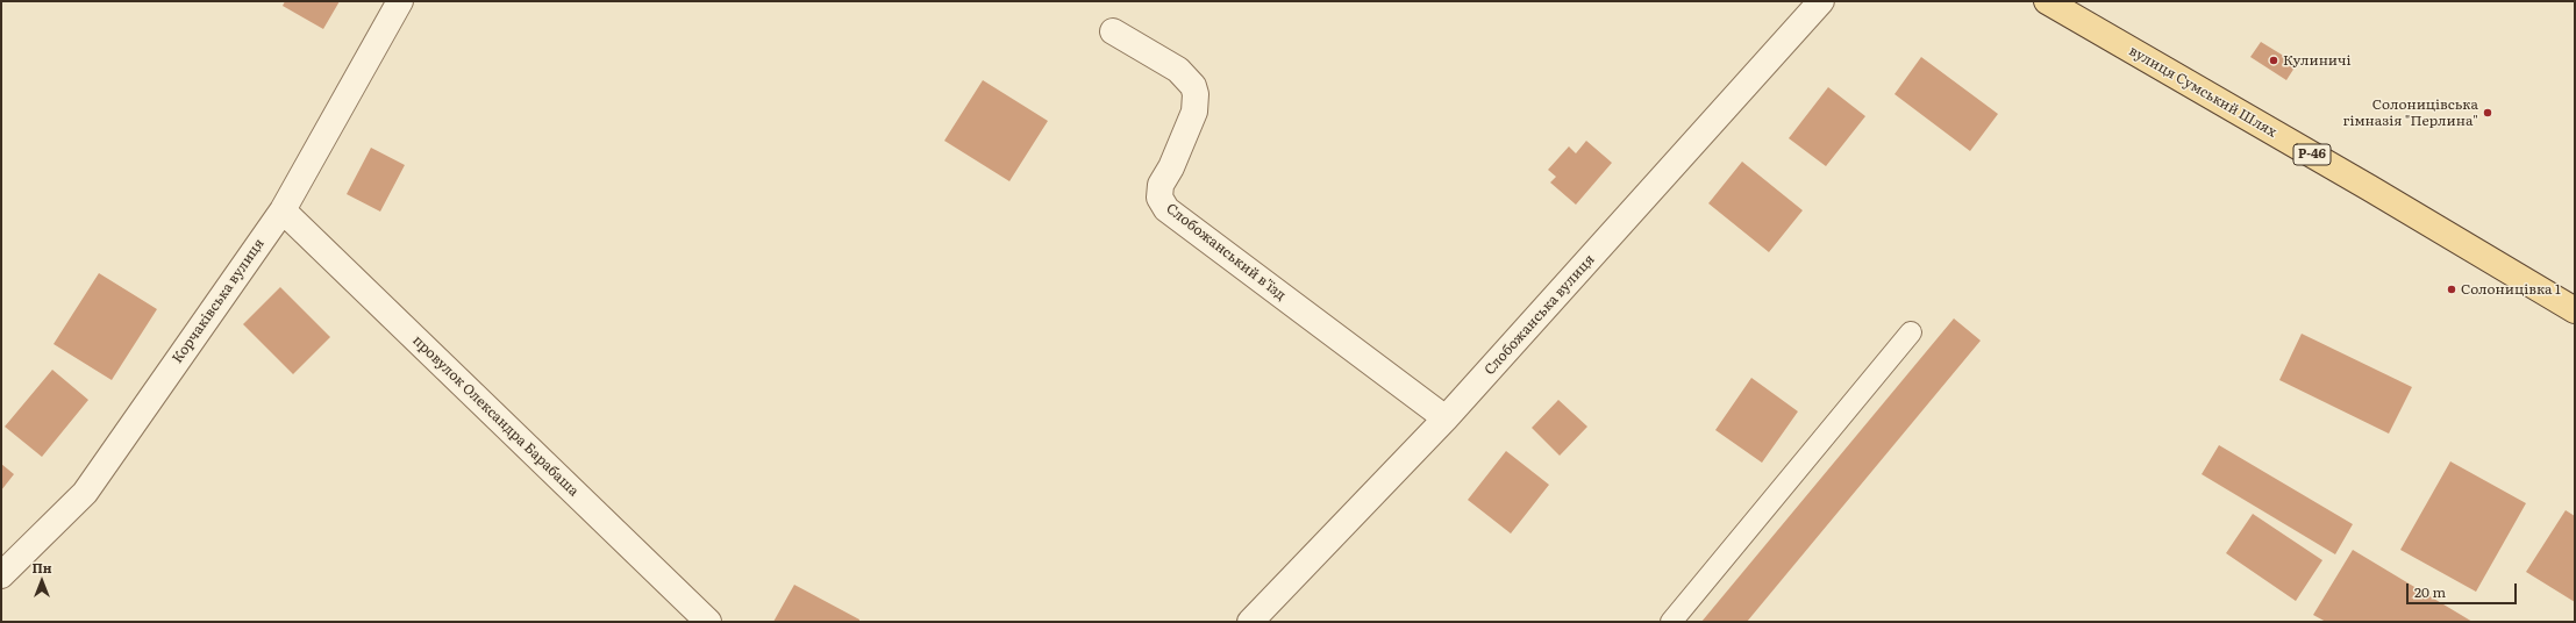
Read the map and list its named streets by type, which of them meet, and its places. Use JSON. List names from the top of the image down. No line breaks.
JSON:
{"streets":{"main road":["вулиця Сумський Шлях","Р-46"],"street":["Слобожанський в'їзд","Корчаківська вулиця","Слобожанська вулиця","провулок Олександра Барабаша"]},"crossings":[["Слобожанський в'їзд","Слобожанська вулиця"],["Корчаківська вулиця","провулок Олександра Барабаша"]],"places":["Кулиничі","Солоницівська гімназія \"Перлина\"","Солоницівка 1"],"scale_bar":"20 m","north":"top"}
